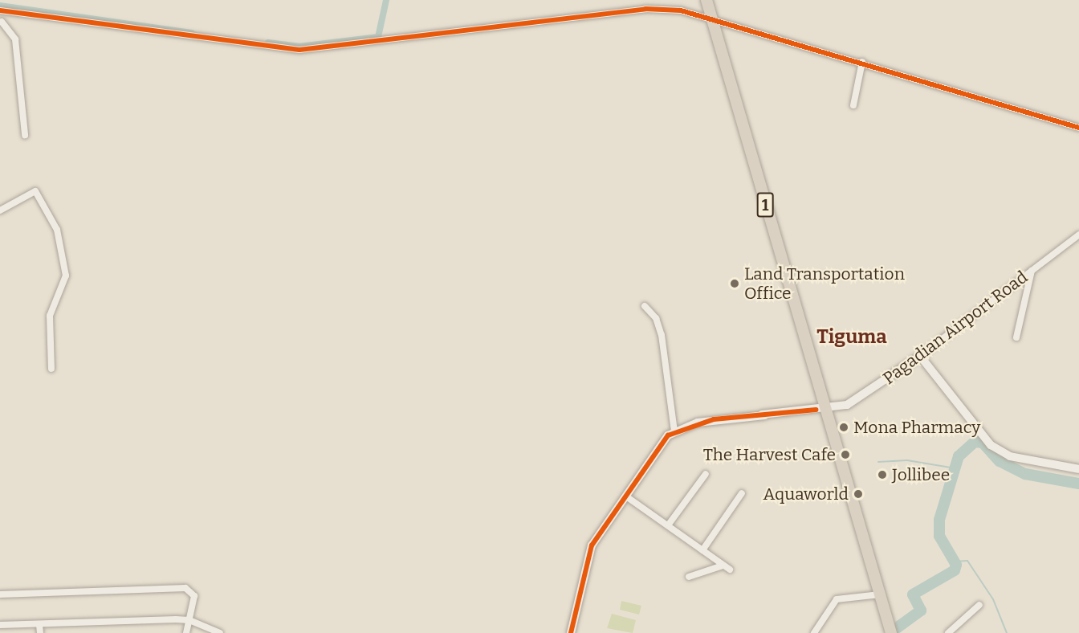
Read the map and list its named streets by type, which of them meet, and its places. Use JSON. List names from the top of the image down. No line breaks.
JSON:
{"streets":{"highway":["1"],"street":["Pagadian Airport Road"]},"crossings":[["1","Pagadian Airport Road"]],"districts":["Tiguma"],"places":["Land Transportation Office","Mona Pharmacy","The Harvest Cafe","Jollibee","Aquaworld"]}
